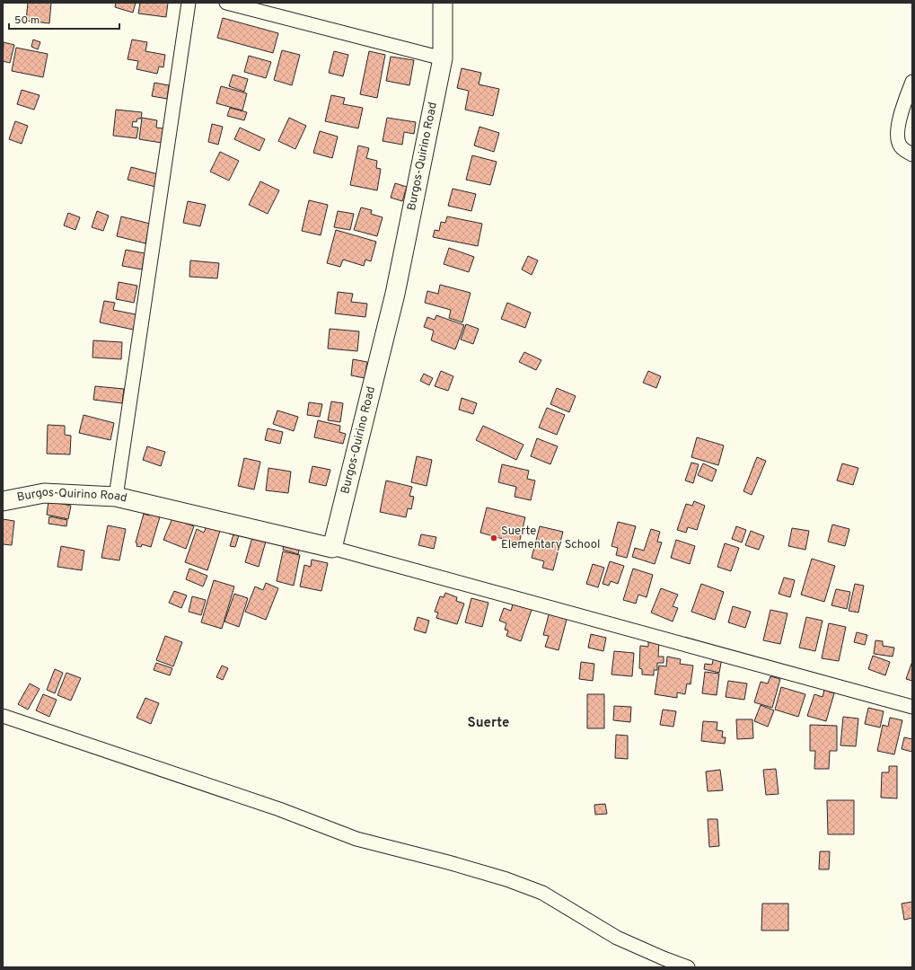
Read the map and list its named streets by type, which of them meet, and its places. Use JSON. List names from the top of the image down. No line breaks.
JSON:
{"streets":{"street":["Burgos-Quirino Road"]},"districts":["Suerte"],"places":["Suerte Elementary School"],"scale_bar":"50 m"}
